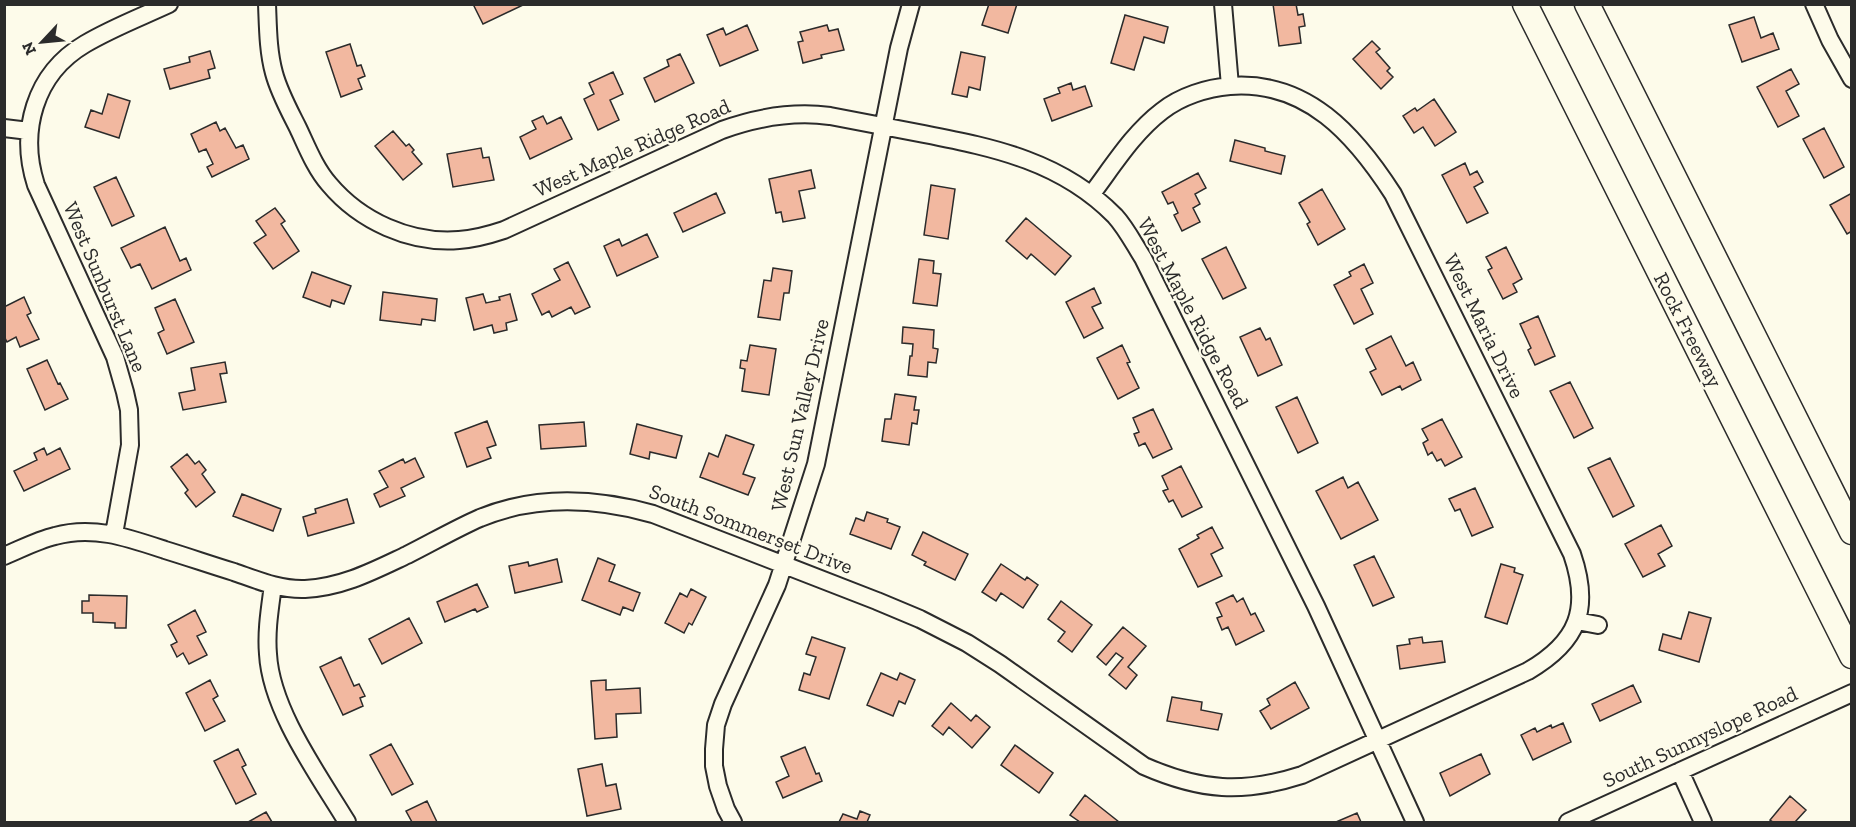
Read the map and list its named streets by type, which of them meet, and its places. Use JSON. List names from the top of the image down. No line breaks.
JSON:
{"streets":{"highway":["Rock Freeway"],"street":["West Maple Ridge Road","West Sunburst Lane","West Maria Drive","West Sun Valley Drive","South Sommerset Drive","South Sunnyslope Road"]},"crossings":[["West Maple Ridge Road","West Maria Drive"],["West Maple Ridge Road","West Sun Valley Drive"],["West Maple Ridge Road","South Sommerset Drive"],["West Sunburst Lane","South Sommerset Drive"],["West Maria Drive","South Sommerset Drive"],["West Sun Valley Drive","South Sommerset Drive"]],"north":"bottom left"}
